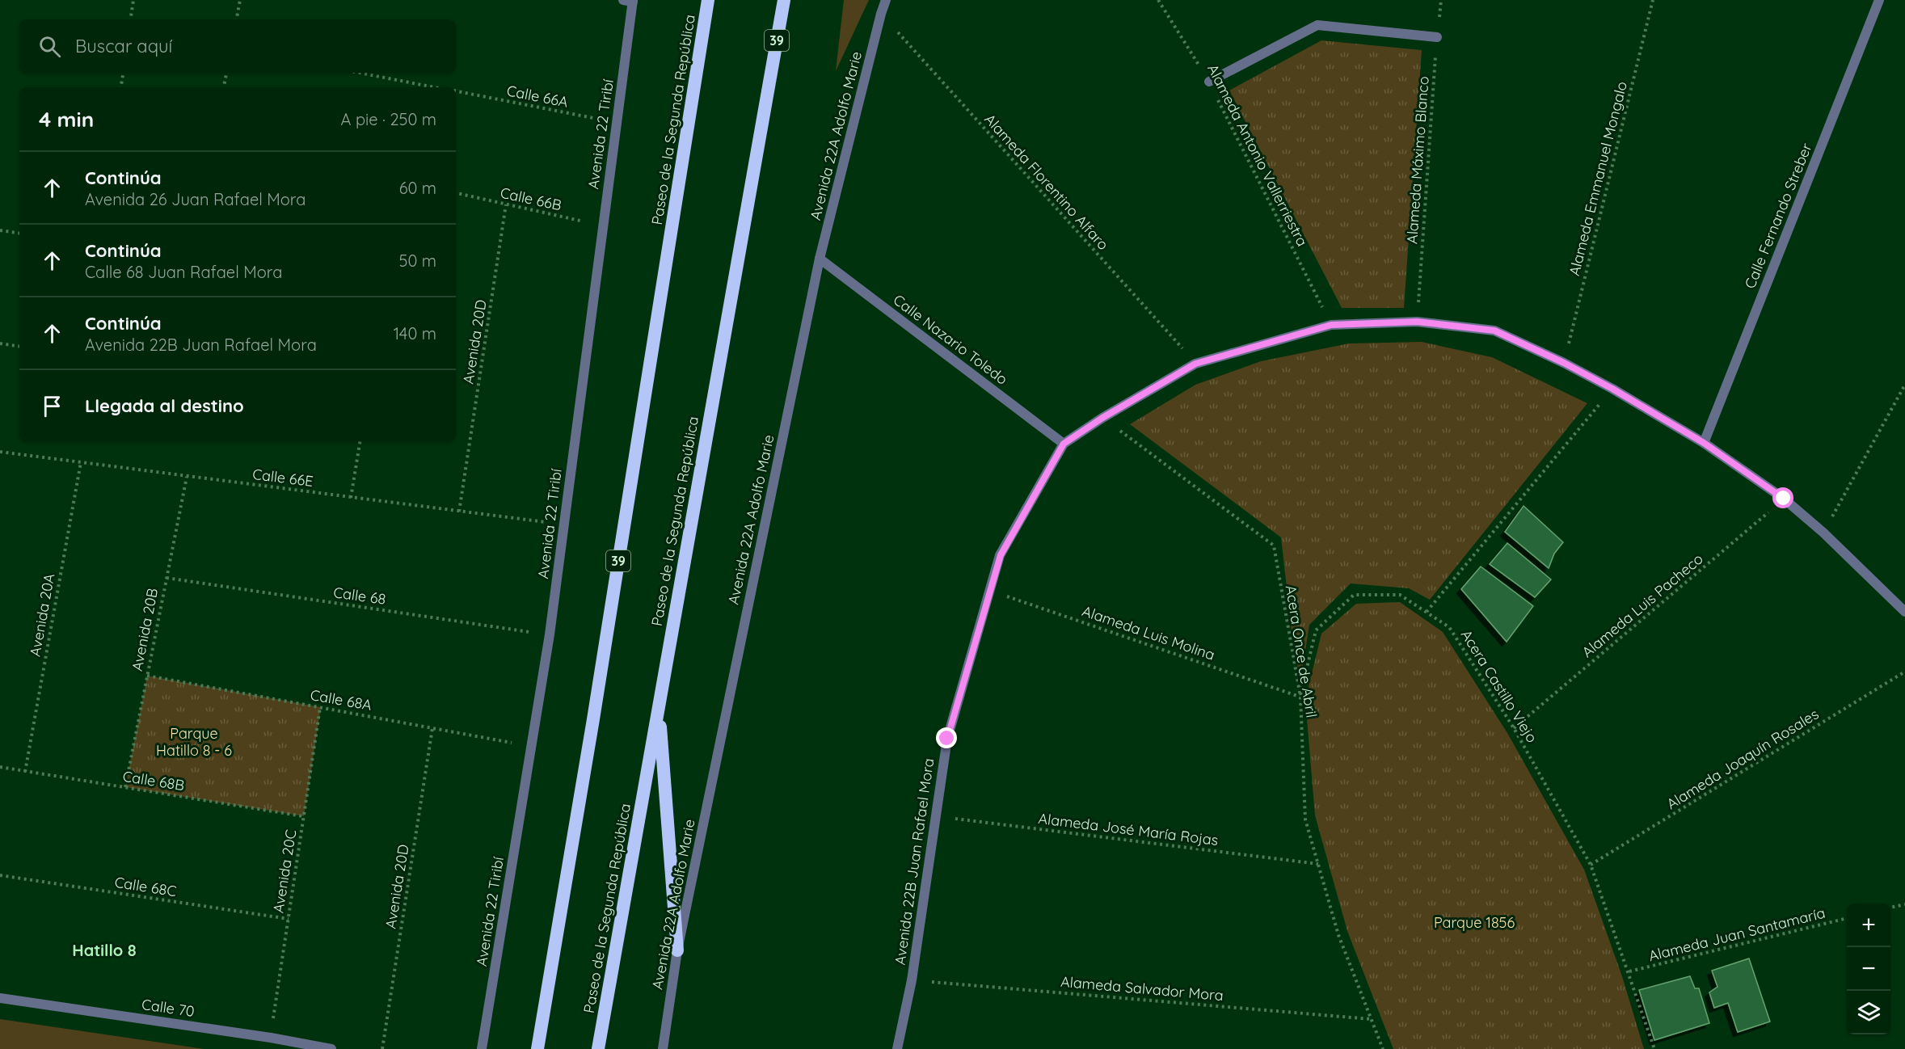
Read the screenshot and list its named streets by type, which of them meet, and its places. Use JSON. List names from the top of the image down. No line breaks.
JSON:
{"streets":{"highway":["39","Paseo de la Segunda República"],"street":["Avenida 22 Tiribí","Avenida 22A Adolfo Marie","Calle Fernando Streber","Calle Nazario Toledo","Avenida 22B Juan Rafael Mora","Calle 70"],"path":["Calle 66A","Alameda Antonio Vallerriestra","Alameda Máximo Blanco","Alameda Emmanuel Mongalo","Alameda Florentino Alfaro","Calle 66B","Avenida 20D","Calle 66E","Calle 68","Alameda Luis Pacheco","Avenida 20A","Avenida 20B","Alameda Luis Molina","Acera Once de Abril","Acera Castillo Viejo","Calle 68A","Alameda Joaquín Rosales","Calle 68B","Alameda José María Rojas","Avenida 20C","Calle 68C","Alameda Juan Santamaría","Alameda Salvador Mora"]},"crossings":[["Calle 66A","Avenida 22 Tiribí"],["Avenida 22 Tiribí","Calle 66B"],["Avenida 22 Tiribí","Calle 66E"],["Avenida 22 Tiribí","Calle 68"],["Avenida 22 Tiribí","Calle 68A"],["Avenida 22A Adolfo Marie","Alameda Florentino Alfaro"],["Avenida 22A Adolfo Marie","Calle Nazario Toledo"],["Alameda Antonio Vallerriestra","Avenida 22B Juan Rafael Mora"],["Alameda Máximo Blanco","Avenida 22B Juan Rafael Mora"],["Alameda Emmanuel Mongalo","Avenida 22B Juan Rafael Mora"],["Alameda Florentino Alfaro","Avenida 22B Juan Rafael Mora"],["Calle 66B","Avenida 20D"],["Calle Fernando Streber","Avenida 22B Juan Rafael Mora"],["Calle Nazario Toledo","Avenida 22B Juan Rafael Mora"],["Avenida 20D","Calle 66E"],["Avenida 20D","Calle 68A"],["Calle 66E","Avenida 20A"],["Calle 66E","Avenida 20B"],["Calle 68","Avenida 20B"],["Alameda Luis Pacheco","Acera Castillo Viejo"],["Alameda Luis Pacheco","Avenida 22B Juan Rafael Mora"],["Avenida 20A","Calle 68B"],["Avenida 20B","Calle 68A"],["Avenida 20B","Calle 68B"],["Alameda Luis Molina","Acera Once de Abril"],["Alameda Luis Molina","Acera Castillo Viejo"],["Alameda Luis Molina","Avenida 22B Juan Rafael Mora"],["Acera Once de Abril","Acera Castillo Viejo"],["Acera Once de Abril","Alameda José María Rojas"],["Acera Once de Abril","Avenida 22B Juan Rafael Mora"],["Acera Once de Abril","Alameda Salvador Mora"],["Acera Castillo Viejo","Alameda Joaquín Rosales"],["Acera Castillo Viejo","Alameda Juan Santamaría"],["Calle 68A","Avenida 20C"],["Calle 68B","Avenida 20C"],["Alameda José María Rojas","Avenida 22B Juan Rafael Mora"],["Avenida 22B Juan Rafael Mora","Alameda Salvador Mora"],["Avenida 20C","Calle 68C"],["Avenida 20C","Calle 70"]],"districts":["Hatillo 8"],"parks":["Parque Hatillo 8 - 6","Parque 1856"],"page":{"search":"Buscar aquí","heading":["4 min","A pie · 250 m"],"list":[["Continúa","Avenida 26 Juan Rafael Mora","60 m"],["Continúa","Calle 68 Juan Rafael Mora","50 m"],["Continúa","Avenida 22B Juan Rafael Mora","140 m"],"Llegada al destino"],"map_buttons":["+","−"]}}
